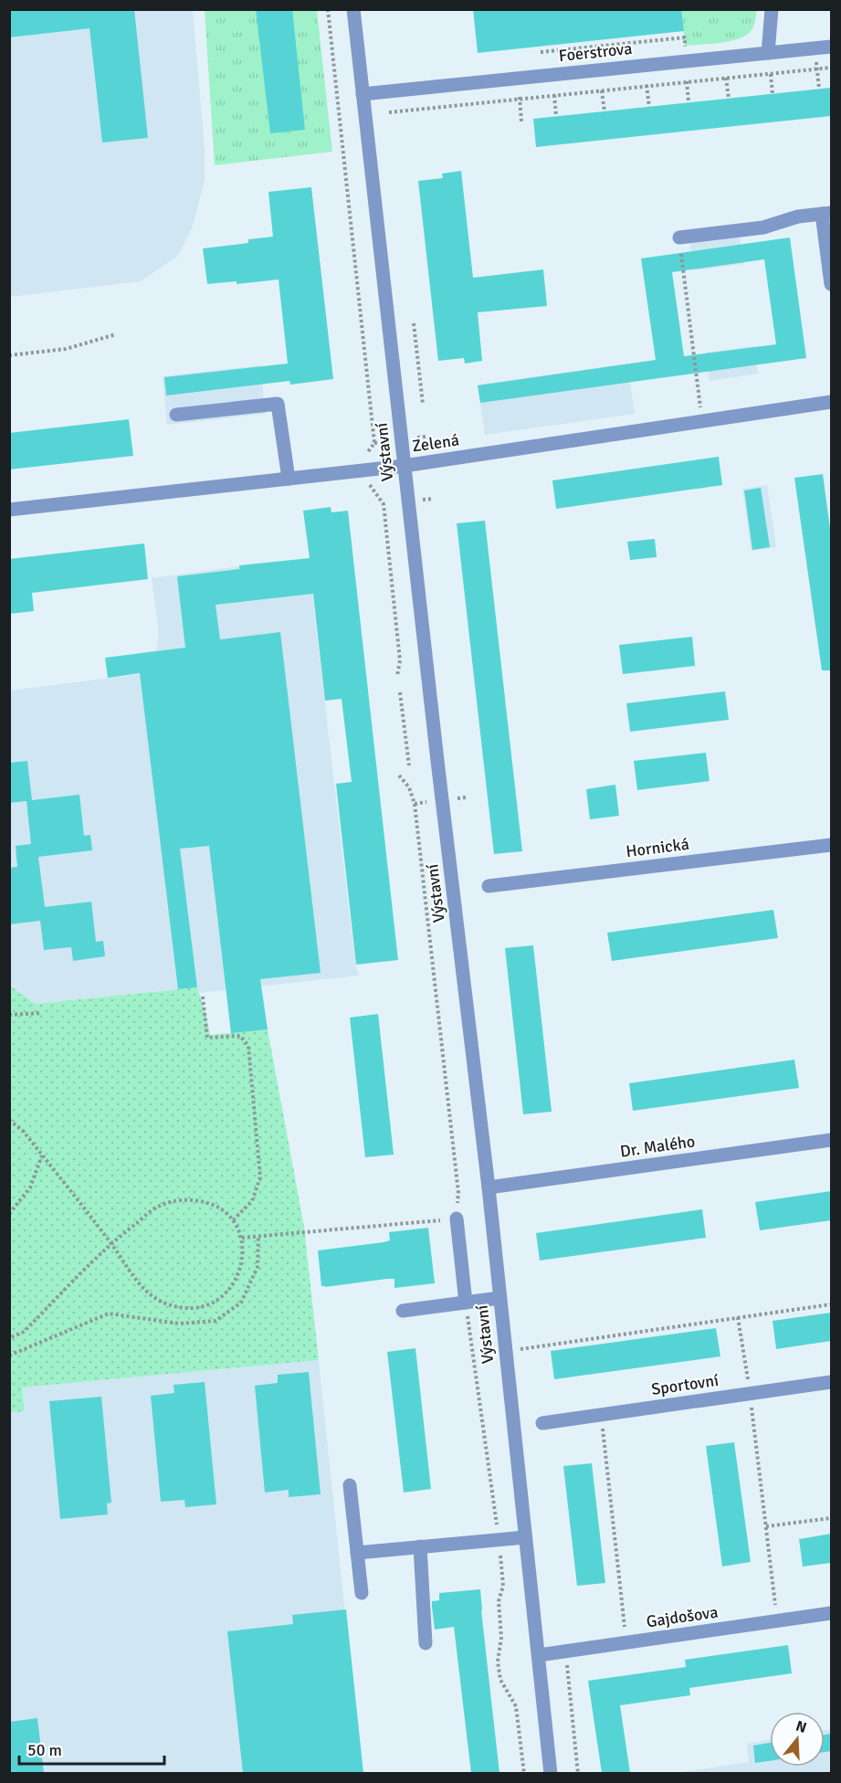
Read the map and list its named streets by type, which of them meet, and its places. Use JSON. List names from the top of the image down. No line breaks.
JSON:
{"streets":{"street":["Foerstrova","Zelená","Výstavní","Hornická","Dr. Malého","Sportovní","Gajdošova"]},"crossings":[["Foerstrova","Výstavní"],["Zelená","Výstavní"],["Výstavní","Dr. Malého"],["Výstavní","Gajdošova"]],"scale_bar":"50 m","north":"top"}
